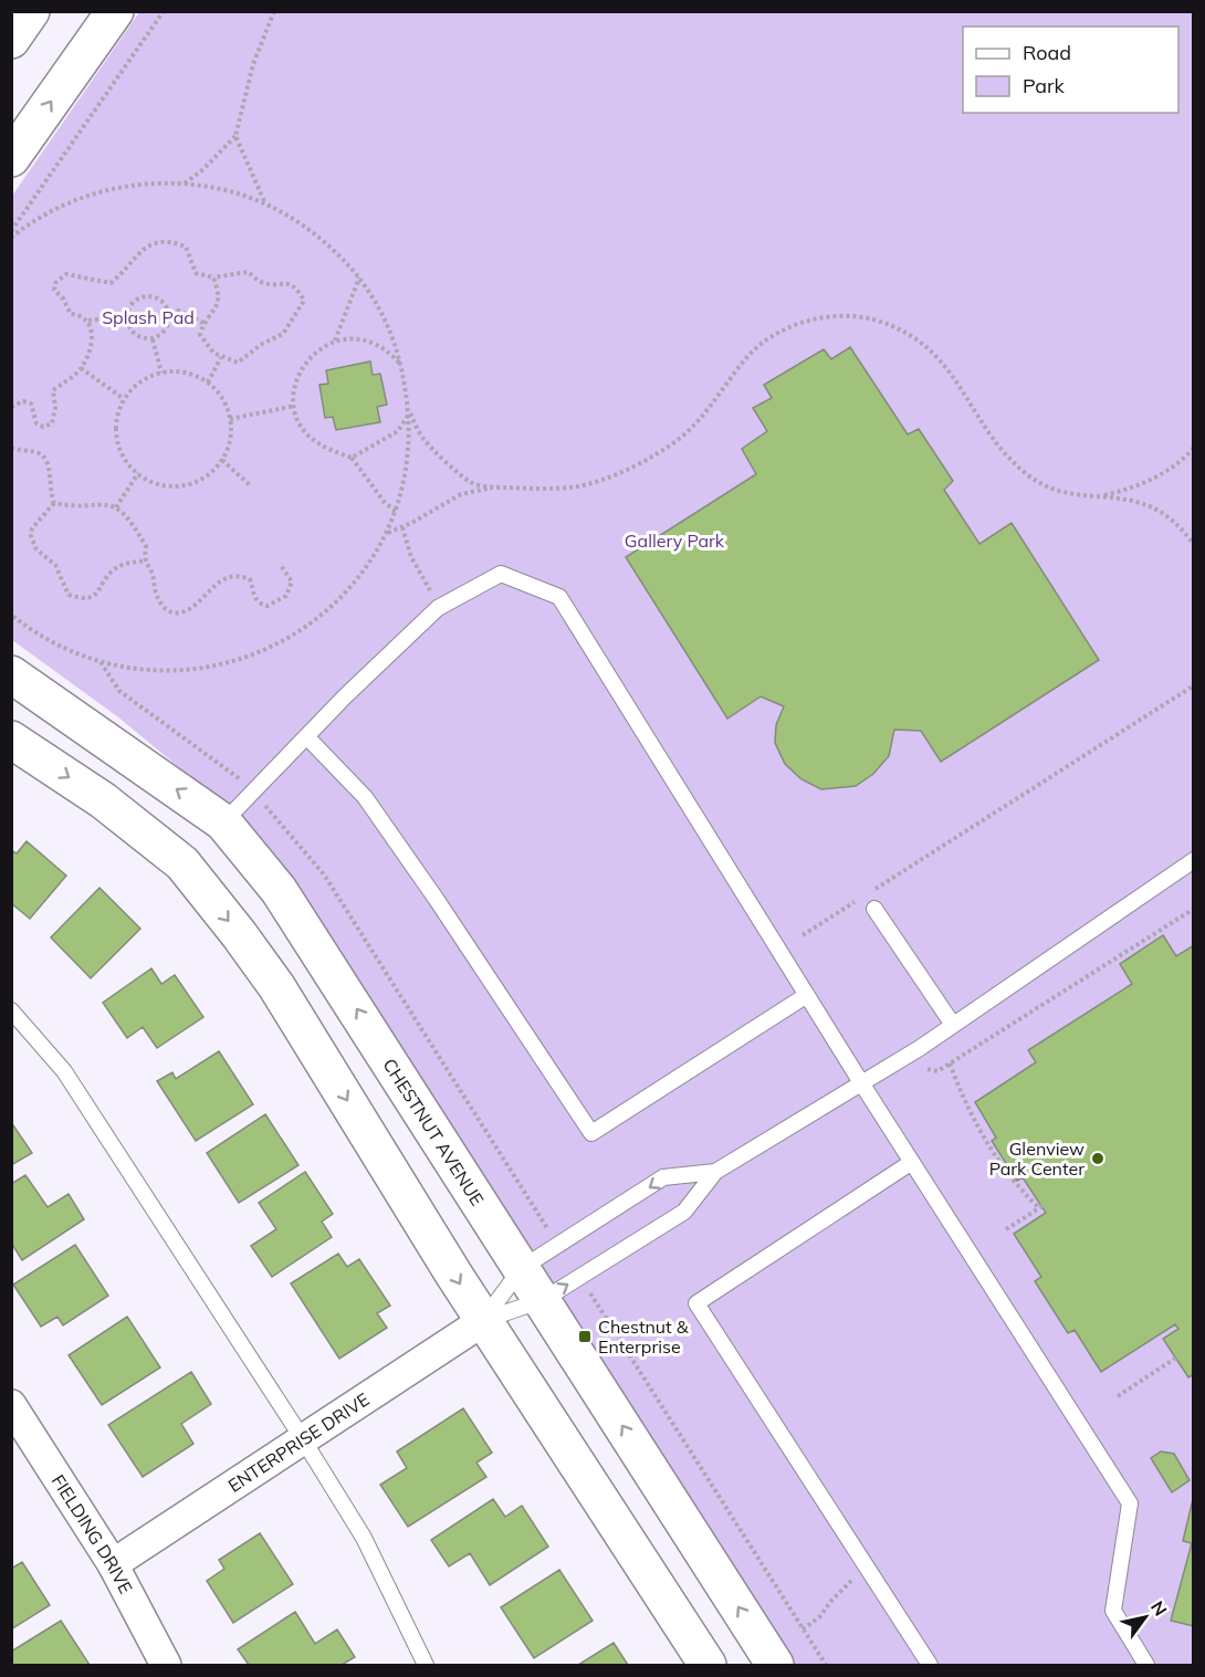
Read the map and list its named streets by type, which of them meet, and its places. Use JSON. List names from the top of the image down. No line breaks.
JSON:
{"streets":{"street":["CHESTNUT AVENUE","ENTERPRISE DRIVE","FIELDING DRIVE"]},"crossings":[["ENTERPRISE DRIVE","FIELDING DRIVE"]],"parks":["Splash Pad","Gallery Park"],"places":{"other":["Glenview Park Center"],"transit":["Chestnut & Enterprise"]},"legend":["Road","Park"],"north":"top right"}
